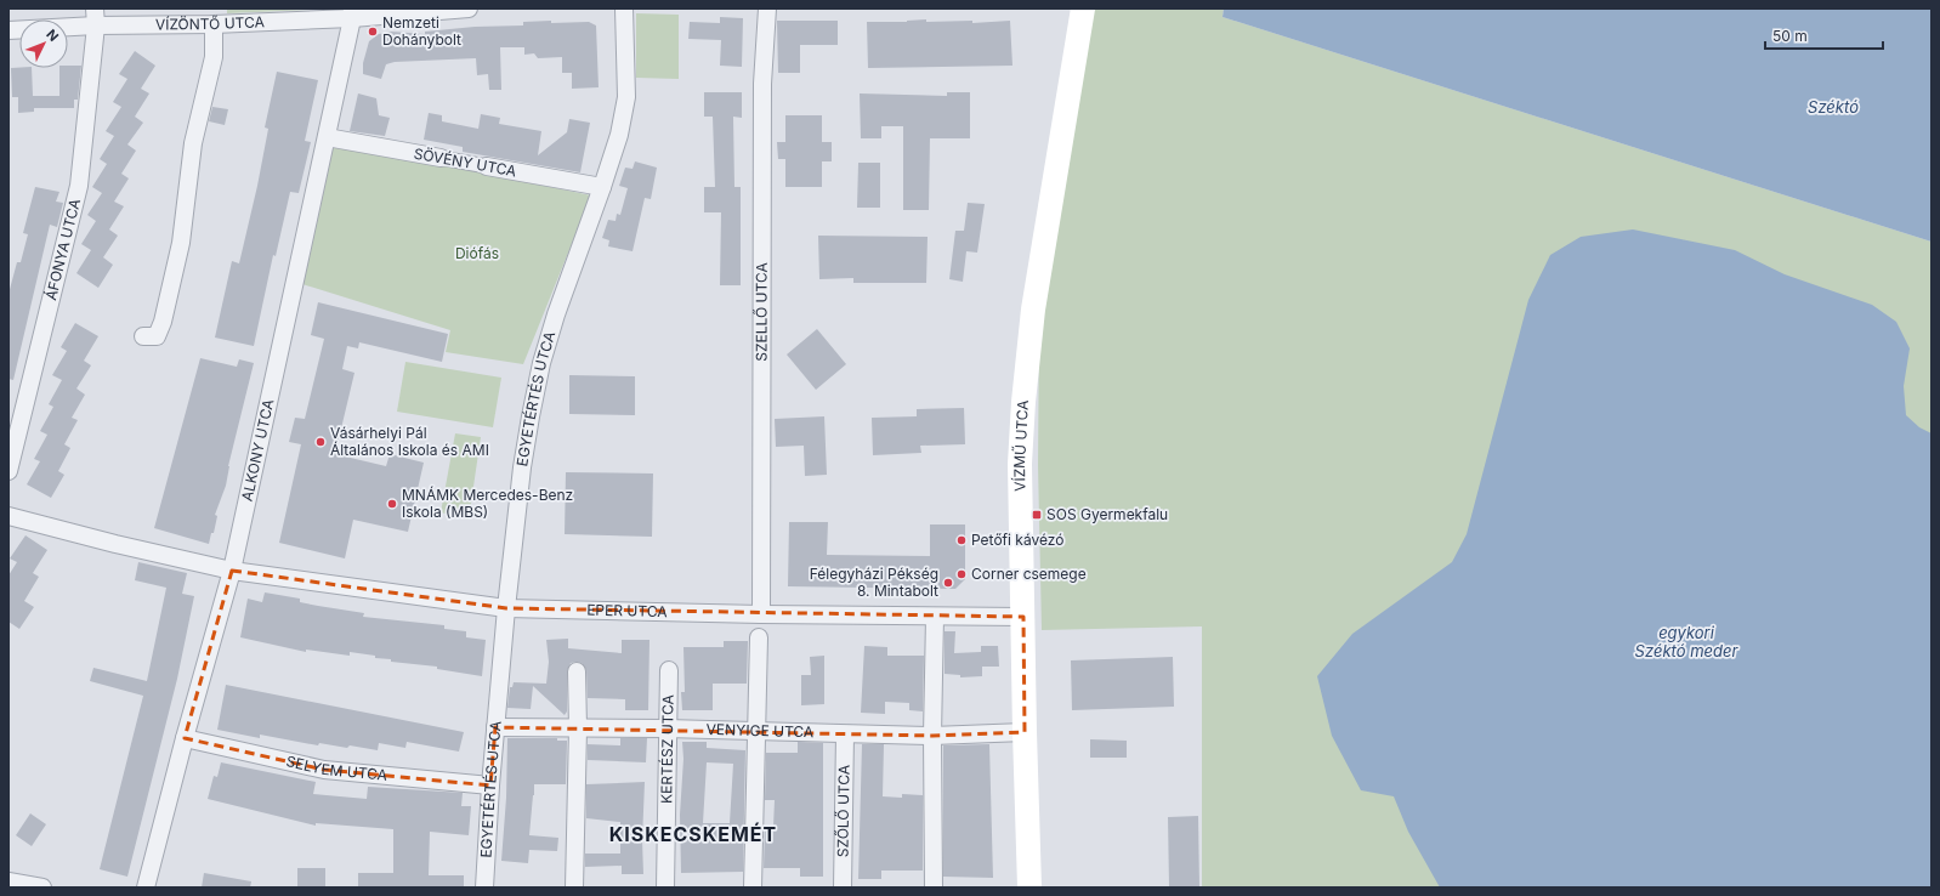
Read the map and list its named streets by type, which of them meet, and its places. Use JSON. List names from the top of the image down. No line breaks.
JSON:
{"streets":{"main road":["VÍZMŰ UTCA"],"street":["VÍZÖNTŐ UTCA","SÖVÉNY UTCA","ÁFONYA UTCA","SZELLŐ UTCA","EGYETÉRTÉS UTCA","ALKONY UTCA","EPER UTCA","VENYIGE UTCA","KERTÉSZ UTCA","SELYEM UTCA","SZŐLŐ UTCA"]},"crossings":[["VÍZÖNTŐ UTCA","ÁFONYA UTCA"],["VÍZÖNTŐ UTCA","ALKONY UTCA"],["SÖVÉNY UTCA","EGYETÉRTÉS UTCA"],["SÖVÉNY UTCA","ALKONY UTCA"],["SZELLŐ UTCA","EPER UTCA"],["EGYETÉRTÉS UTCA","EPER UTCA"],["EGYETÉRTÉS UTCA","VENYIGE UTCA"],["EGYETÉRTÉS UTCA","SELYEM UTCA"],["VÍZMŰ UTCA","EPER UTCA"],["VÍZMŰ UTCA","VENYIGE UTCA"],["ALKONY UTCA","EPER UTCA"],["ALKONY UTCA","SELYEM UTCA"],["VENYIGE UTCA","KERTÉSZ UTCA"],["VENYIGE UTCA","SZŐLŐ UTCA"]],"districts":["KISKECSKEMÉT"],"water":["Széktó","egykori Széktó meder"],"parks":["Diófás"],"places":{"other":["Nemzeti Dohánybolt","Vásárhelyi Pál Általános Iskola és AMI","MNÁMK Mercedes-Benz Iskola (MBS)","Petőfi kávézó","Corner csemege","Félegyházi Pékség 8. Mintabolt"],"transit":["SOS Gyermekfalu"]},"scale_bar":"50 m","north":"top right"}
